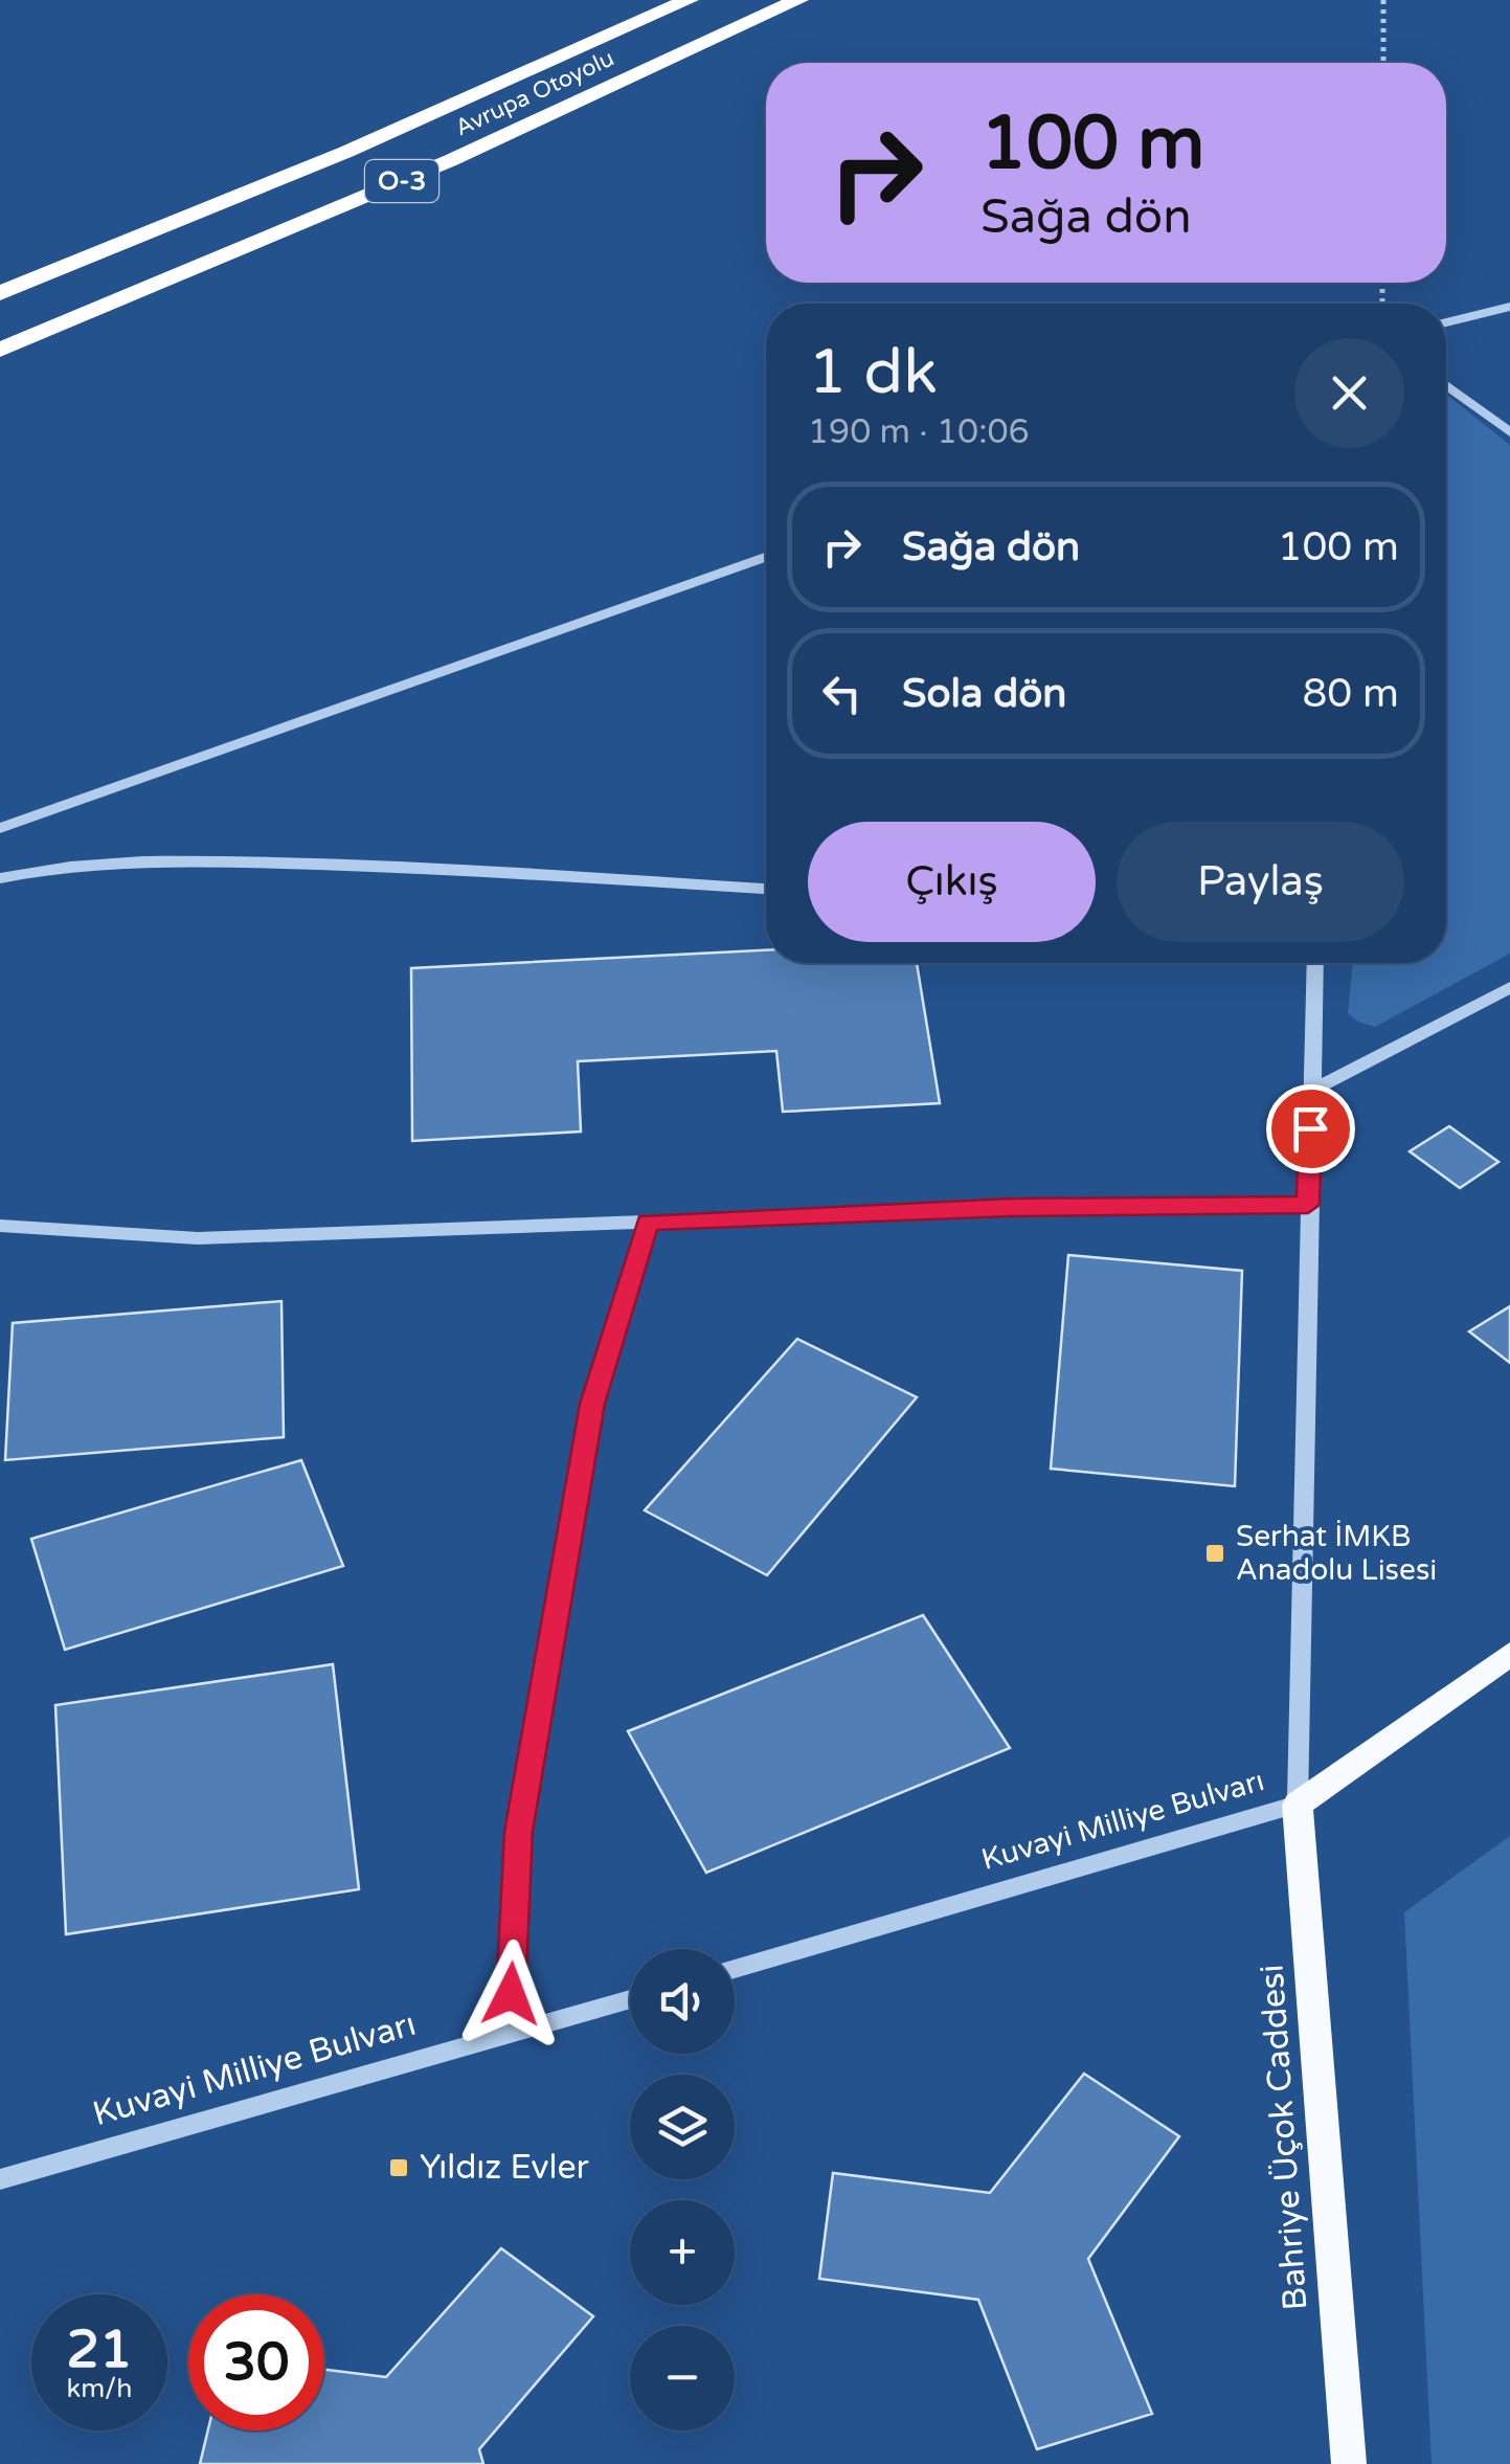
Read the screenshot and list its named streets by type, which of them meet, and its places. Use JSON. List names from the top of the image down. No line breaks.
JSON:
{"streets":{"highway":["Avrupa Otoyolu","O-3"],"main road":["Kuvayi Milliye Bulvarı","Bahriye Üçok Caddesi"]},"crossings":[["Kuvayi Milliye Bulvarı","Bahriye Üçok Caddesi"]],"places":{"transit":["Serhat İMKB Anadolu Lisesi","Yıldız Evler"]},"page":{"turn":["100 m","Sağa dön"],"heading":["1 dk","190 m · 10:06"],"list":[{"name":"Sağa dön","value":"100 m"},{"name":"Sola dön","value":"80 m"}],"buttons":["Çıkış","Paylaş"],"map_buttons":["+","−"],"speed":"21 km/h","limit":"30"}}
